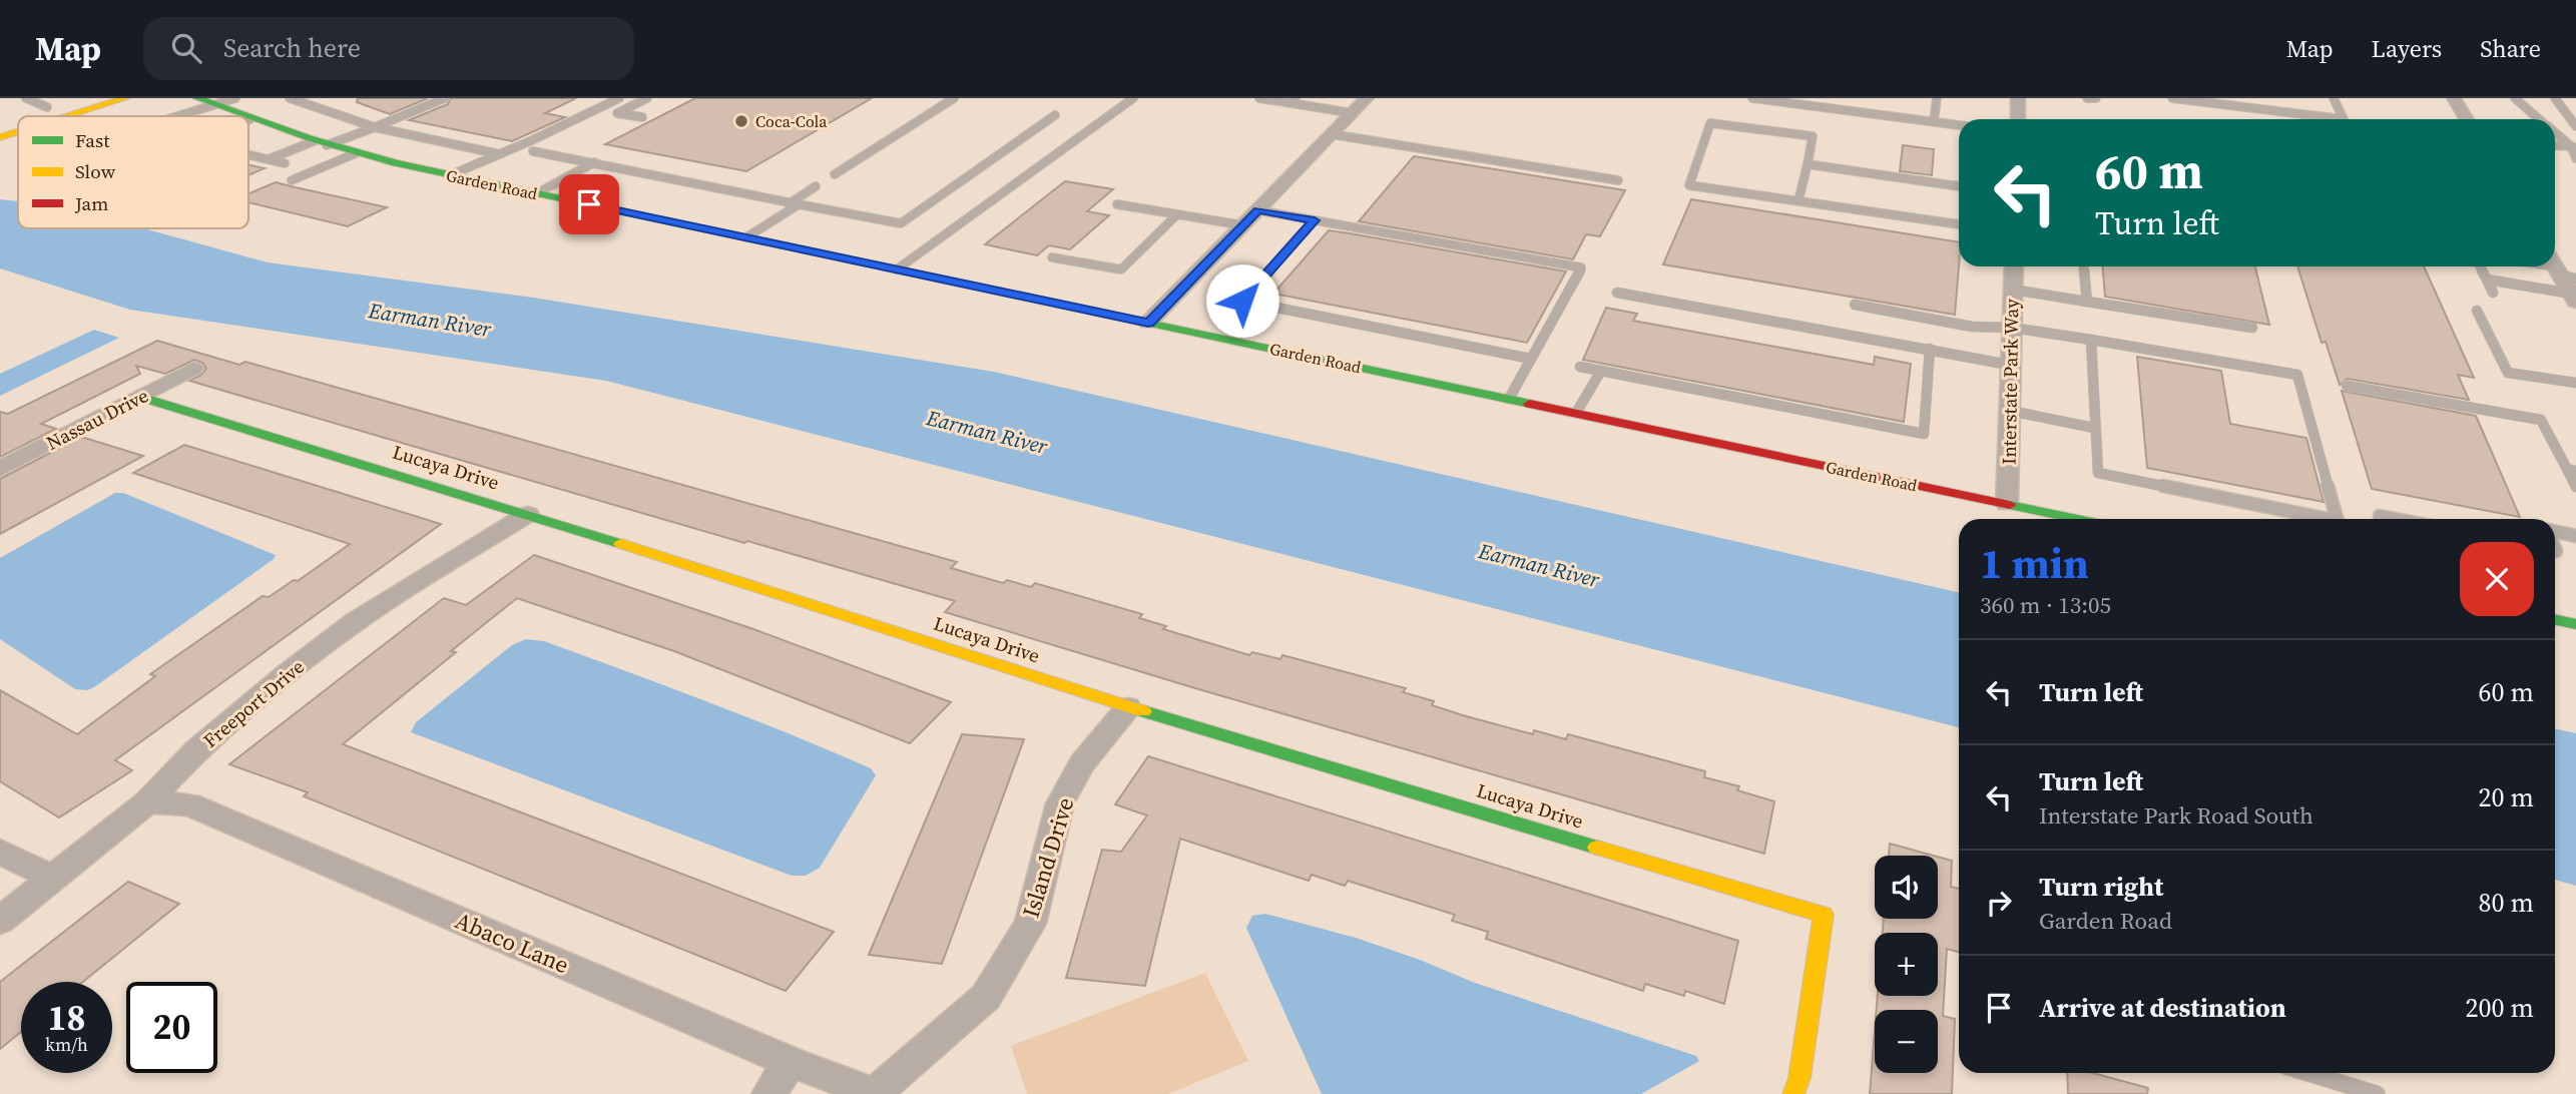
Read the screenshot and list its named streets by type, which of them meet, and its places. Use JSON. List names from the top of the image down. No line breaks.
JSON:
{"streets":{"street":["Garden Road","Interstate Park Way","Nassau Drive","Lucaya Drive","Freeport Drive","Island Drive","Abaco Lane"]},"crossings":[["Garden Road","Interstate Park Way"],["Nassau Drive","Lucaya Drive"],["Lucaya Drive","Freeport Drive"],["Lucaya Drive","Island Drive"],["Freeport Drive","Abaco Lane"],["Island Drive","Abaco Lane"]],"water":["Earman River"],"places":["Coca-Cola"],"legend":["Fast","Slow","Jam"],"page":{"header":"Map","search":"Search here","nav":["Map","Layers","Share"],"turn":["60 m","Turn left"],"heading":["1 min","360 m · 13:05"],"list":[{"name":"Turn left","value":"60 m"},{"name":"Turn left","note":"Interstate Park Road South","value":"20 m"},{"name":"Turn right","note":"Garden Road","value":"80 m"},{"name":"Arrive at destination","value":"200 m"}],"map_buttons":["+","−"],"speed":"18 km/h","limit":"20"}}
